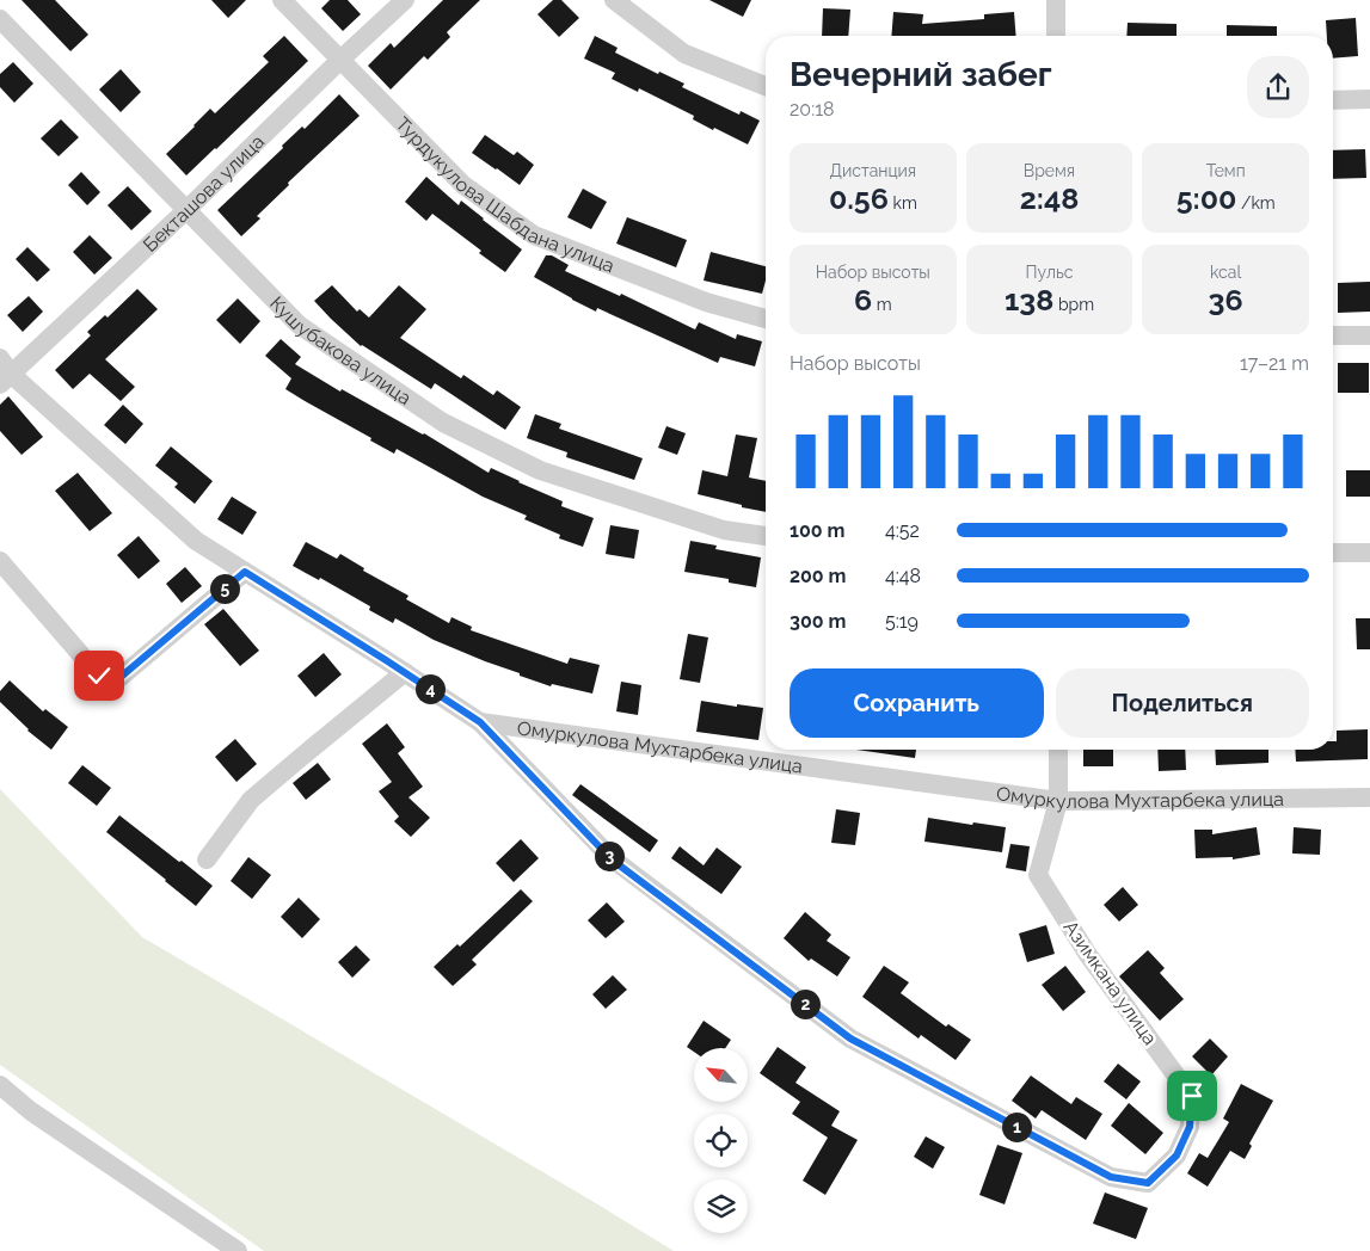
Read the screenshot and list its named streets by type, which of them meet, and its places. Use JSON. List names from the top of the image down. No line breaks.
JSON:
{"streets":{"street":["Бекташова улица","Турдукулова Шабдана улица","Кушубакова улица","Омуркулова Мухтарбека улица","Азимкана улица"]},"crossings":[["Бекташова улица","Турдукулова Шабдана улица"],["Бекташова улица","Кушубакова улица"],["Бекташова улица","Омуркулова Мухтарбека улица"],["Омуркулова Мухтарбека улица","Азимкана улица"]],"north":"top left","page":{"heading":["Вечерний забег","20:18"],"stats":[["Дистанция","0.56 km"],["Время","2:48"],["Темп","5:00 /km"],["Набор высоты","6 m"],["Пульс","138 bpm"],["kcal","36"]],"chart":["Набор высоты","17–21 m"],"list":[{"name":"100 m","note":"4:52"},{"name":"200 m","note":"4:48"},{"name":"300 m","note":"5:19"}],"pins":["5","4","3","2","1"],"buttons":["Сохранить","Поделиться"]}}
